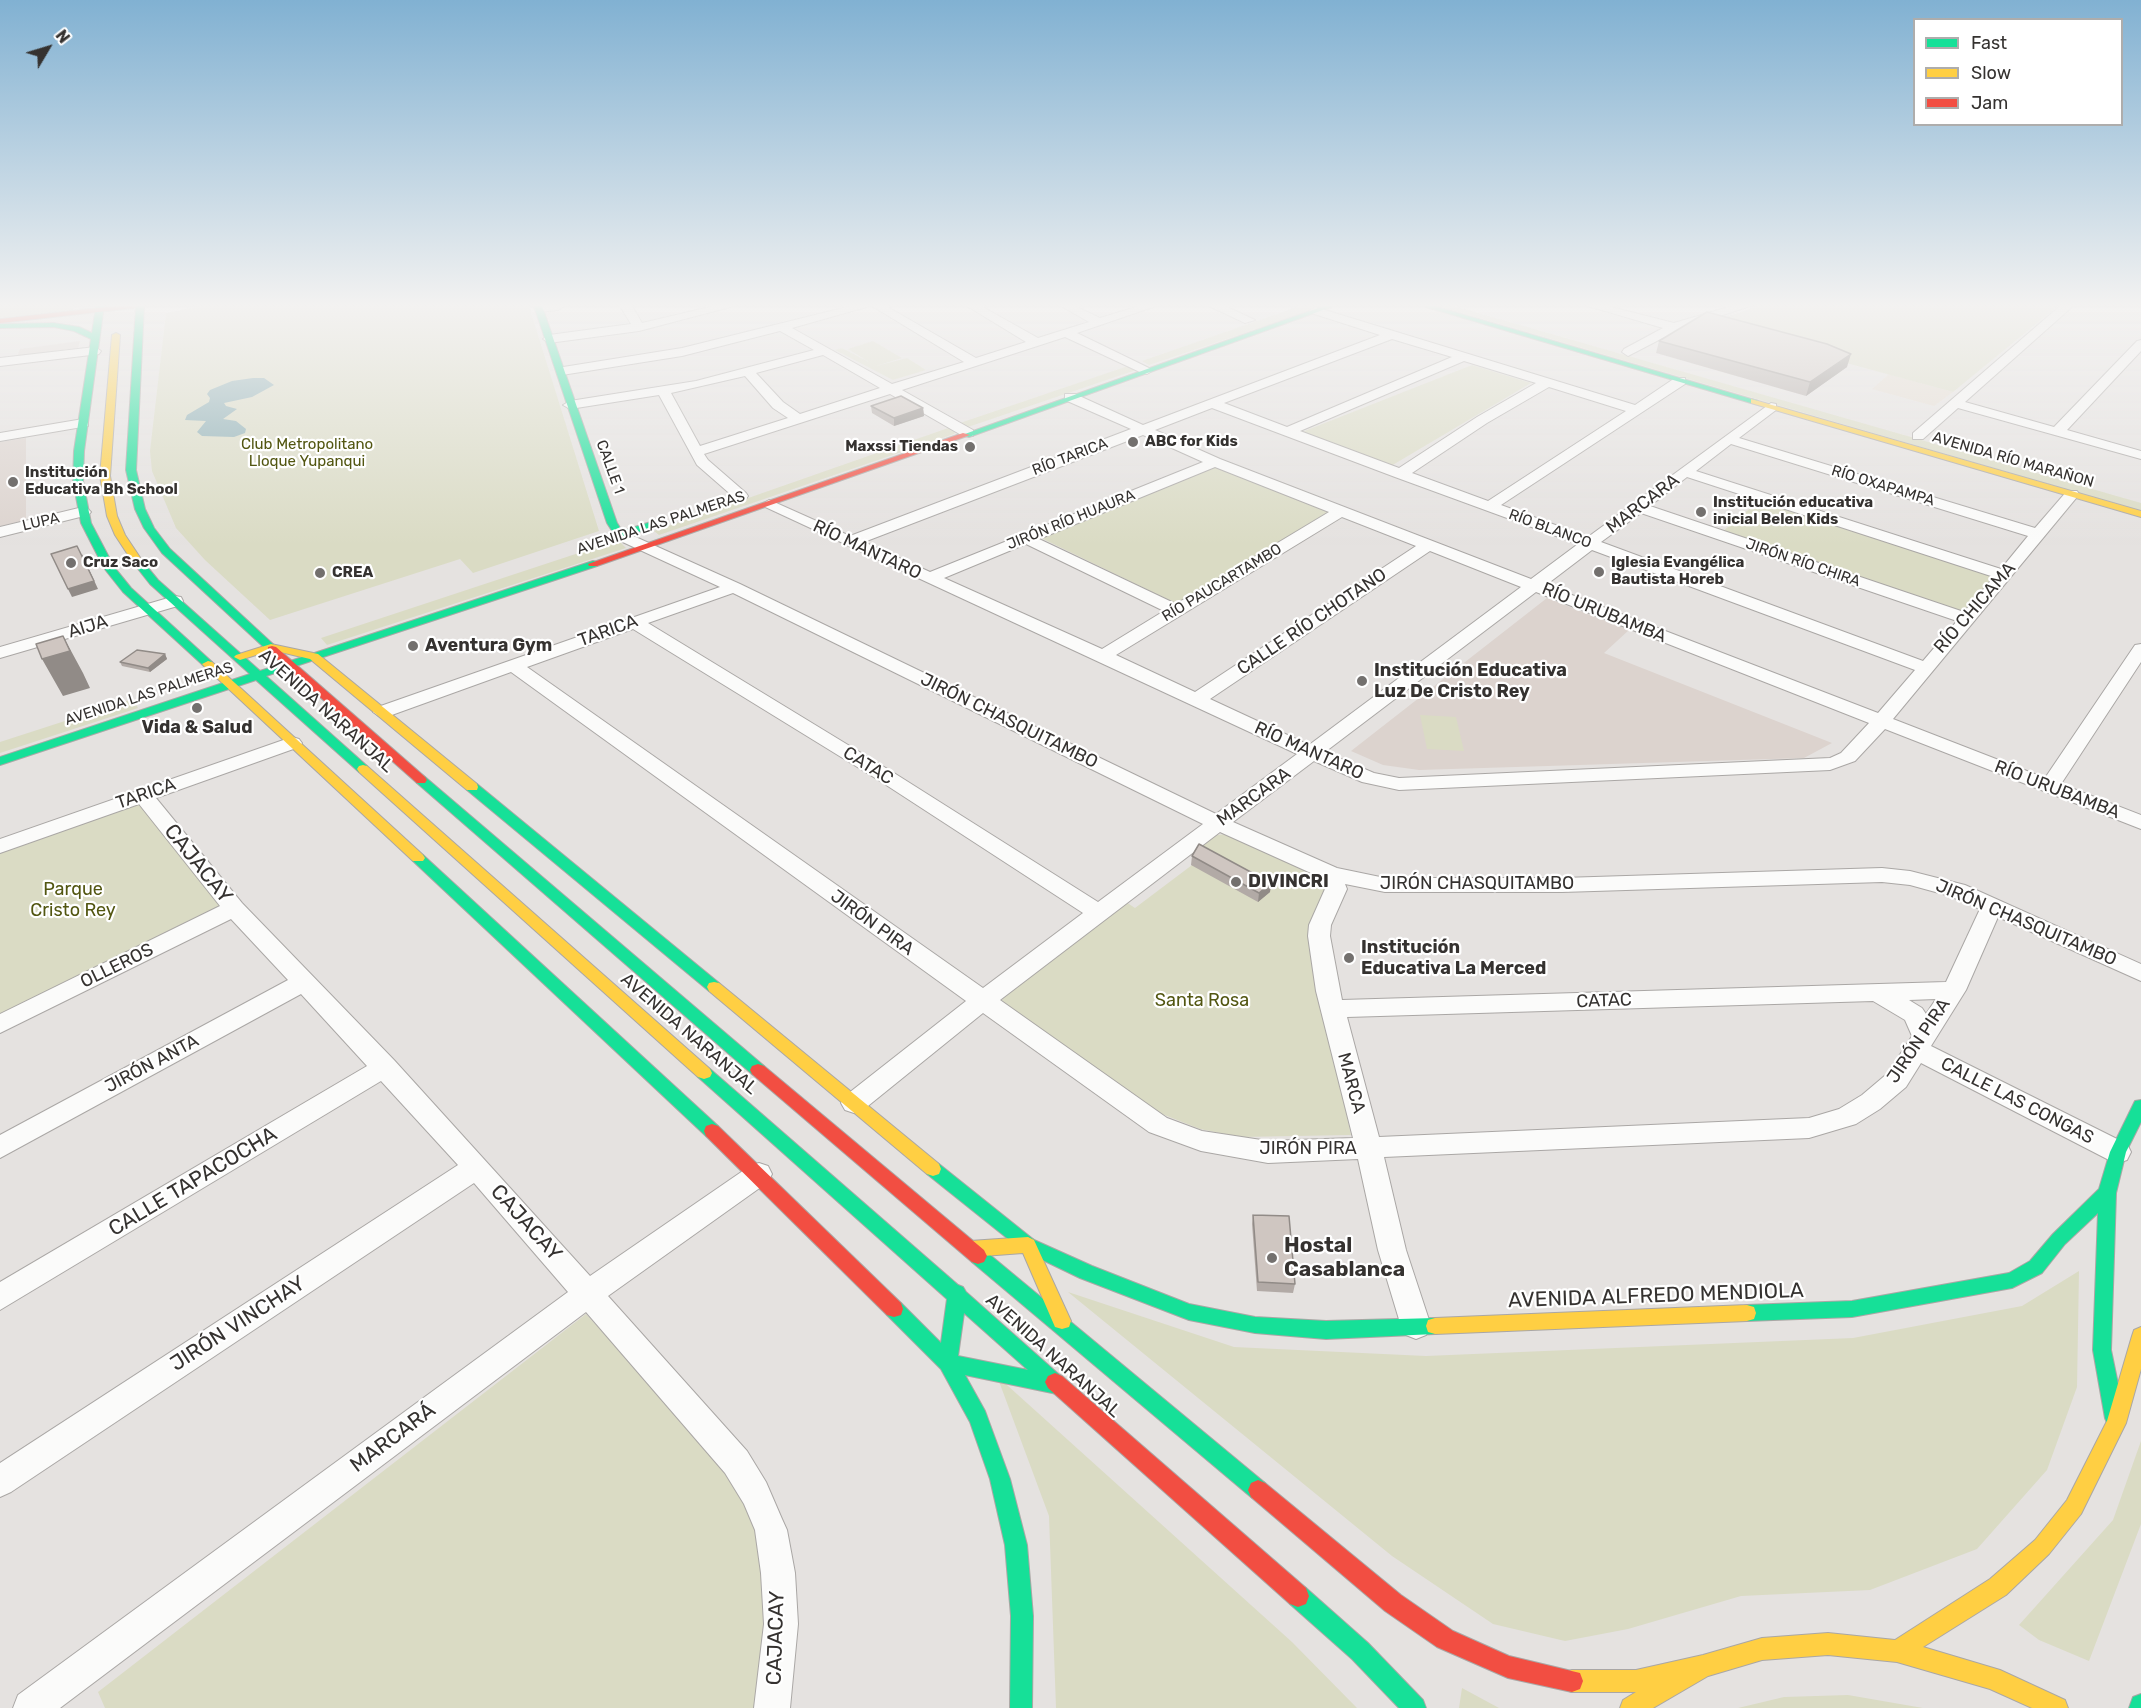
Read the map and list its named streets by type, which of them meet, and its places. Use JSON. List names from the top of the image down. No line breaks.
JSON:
{"streets":{"main road":["AVENIDA RÍO MARAÑON","CALLE 1","AVENIDA LAS PALMERAS","AVENIDA NARANJAL","AVENIDA ALFREDO MENDIOLA"],"street":["RÍO TARICA","RÍO OXAPAMPA","MARCARA","JIRÓN RÍO HUAURA","LUPA","RÍO BLANCO","RÍO MANTARO","JIRÓN RÍO CHIRA","RÍO PAUCARTAMBO","RÍO CHICAMA","RÍO URUBAMBA","CALLE RÍO CHOTANO","AIJA","TARICA","JIRÓN CHASQUITAMBO","CATAC","CAJACAY","JIRÓN PIRA","OLLEROS","JIRÓN ANTA","MARCA","CALLE LAS CONGAS","CALLE TAPACOCHA","JIRÓN VINCHAY","MARCARÁ"]},"crossings":[["RÍO TARICA","RÍO BLANCO"],["RÍO TARICA","RÍO MANTARO"],["RÍO TARICA","RÍO URUBAMBA"],["AVENIDA RÍO MARAÑON","MARCARA"],["AVENIDA RÍO MARAÑON","RÍO CHICAMA"],["CALLE 1","AVENIDA LAS PALMERAS"],["CALLE 1","JIRÓN CHASQUITAMBO"],["RÍO OXAPAMPA","MARCARA"],["RÍO OXAPAMPA","RÍO CHICAMA"],["MARCARA","RÍO BLANCO"],["MARCARA","RÍO MANTARO"],["MARCARA","JIRÓN RÍO CHIRA"],["MARCARA","RÍO URUBAMBA"],["MARCARA","AVENIDA NARANJAL"],["MARCARA","JIRÓN CHASQUITAMBO"],["MARCARA","CATAC"],["MARCARA","JIRÓN PIRA"],["JIRÓN RÍO HUAURA","RÍO MANTARO"],["JIRÓN RÍO HUAURA","RÍO URUBAMBA"],["AVENIDA LAS PALMERAS","RÍO MANTARO"],["AVENIDA LAS PALMERAS","RÍO URUBAMBA"],["AVENIDA LAS PALMERAS","AVENIDA NARANJAL"],["AVENIDA LAS PALMERAS","JIRÓN CHASQUITAMBO"],["RÍO BLANCO","RÍO CHICAMA"],["RÍO MANTARO","RÍO PAUCARTAMBO"],["RÍO MANTARO","RÍO CHICAMA"],["RÍO MANTARO","RÍO URUBAMBA"],["RÍO MANTARO","CALLE RÍO CHOTANO"],["JIRÓN RÍO CHIRA","RÍO CHICAMA"],["RÍO PAUCARTAMBO","RÍO URUBAMBA"],["RÍO CHICAMA","RÍO URUBAMBA"],["RÍO URUBAMBA","CALLE RÍO CHOTANO"],["AIJA","AVENIDA NARANJAL"],["TARICA","AVENIDA NARANJAL"],["TARICA","JIRÓN CHASQUITAMBO"],["TARICA","CATAC"],["TARICA","CAJACAY"],["TARICA","JIRÓN PIRA"],["AVENIDA NARANJAL","AVENIDA ALFREDO MENDIOLA"],["JIRÓN CHASQUITAMBO","JIRÓN PIRA"],["JIRÓN CHASQUITAMBO","MARCA"],["CATAC","JIRÓN PIRA"],["CATAC","MARCA"],["CAJACAY","OLLEROS"],["CAJACAY","JIRÓN ANTA"],["CAJACAY","CALLE TAPACOCHA"],["CAJACAY","JIRÓN VINCHAY"],["CAJACAY","MARCARÁ"],["JIRÓN PIRA","MARCA"],["JIRÓN PIRA","CALLE LAS CONGAS"],["MARCA","AVENIDA ALFREDO MENDIOLA"]],"parks":["Club Metropolitano Lloque Yupanqui","Parque Cristo Rey","Santa Rosa"],"places":["ABC for Kids","Maxssi Tiendas","Institución Educativa Bh School","Institución educativa inicial Belen Kids","Cruz Saco","Iglesia Evangélica Bautista Horeb","CREA","Aventura Gym","Institución Educativa Luz De Cristo Rey","Vida & Salud","DIVINCRI","Institución Educativa La Merced","Hostal Casablanca"],"legend":["Fast","Slow","Jam"],"north":"top right"}
